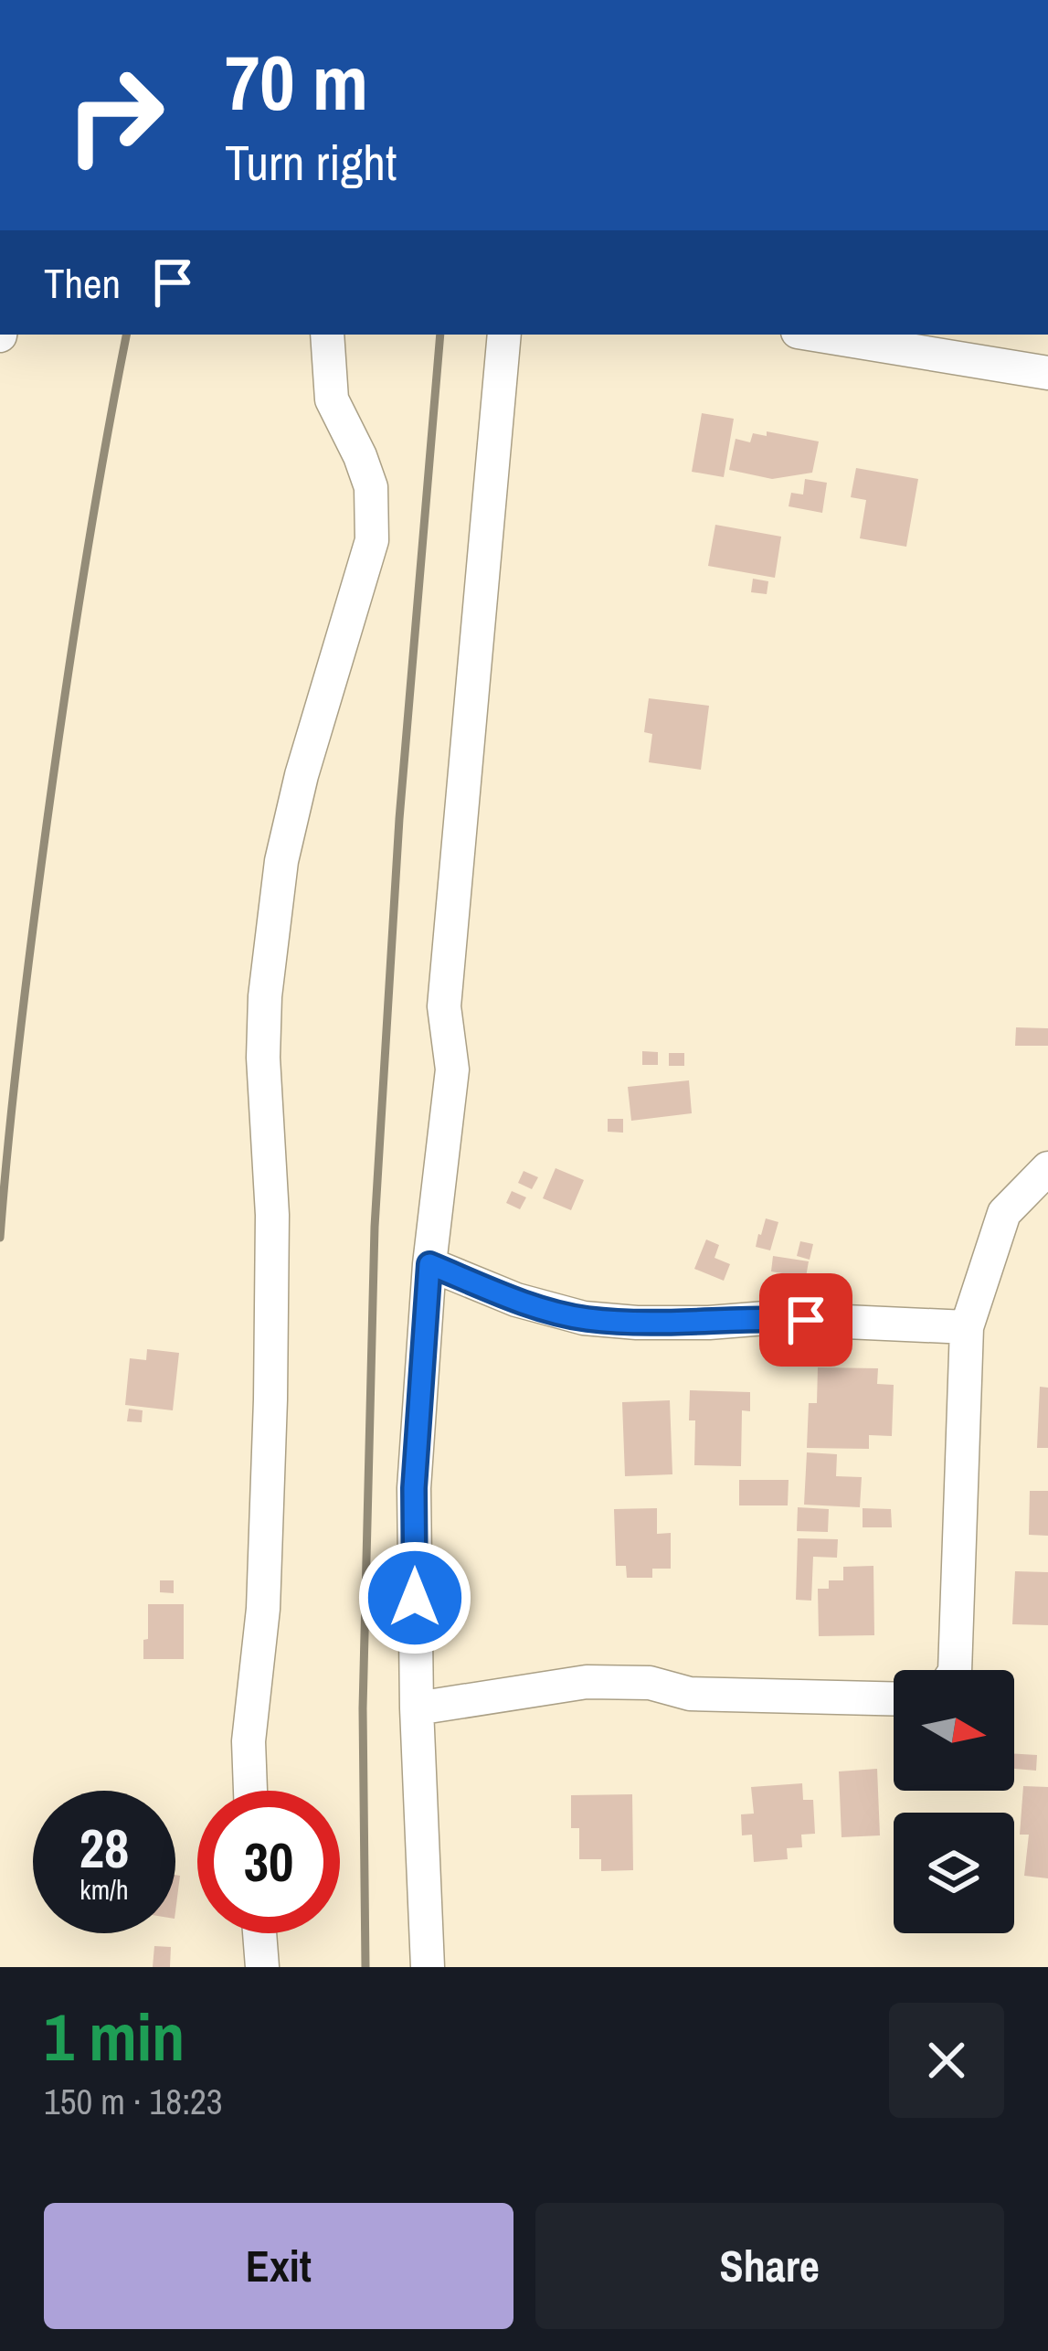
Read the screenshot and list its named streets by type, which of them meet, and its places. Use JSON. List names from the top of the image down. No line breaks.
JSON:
{"north":"right","page":{"turn":["70 m","Turn right"],"then":"Then","speed":"28 km/h","limit":"30","heading":["1 min","150 m · 18:23"],"buttons":["Exit","Share"]}}
